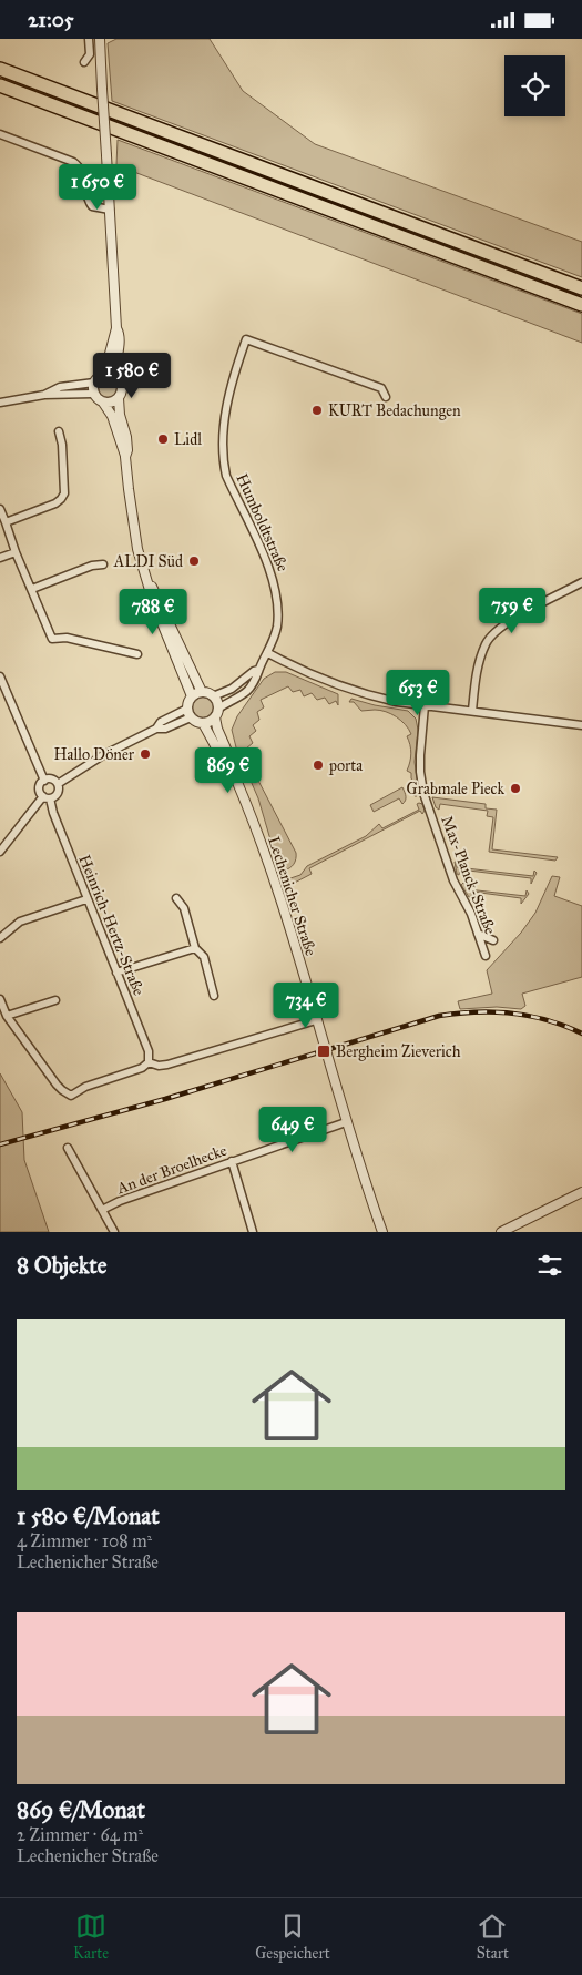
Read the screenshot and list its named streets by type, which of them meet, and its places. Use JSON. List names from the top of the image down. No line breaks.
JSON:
{"streets":{"street":["Humboldtstraße","Max-Planck-Straße","Lechenicher Straße","Heinrich-Hertz-Straße","An der Broelhecke"]},"crossings":[["Humboldtstraße","Lechenicher Straße"],["Lechenicher Straße","An der Broelhecke"]],"places":{"other":["KURT Bedachungen","Lidl","ALDI Süd","Hallo Döner","porta","Grabmale Pieck"],"transit":["Bergheim Zieverich"]},"page":{"status":"21:05","price":["1 650 €","1 580 €","759 €","788 €","653 €","869 €","734 €","649 €"],"heading":"8 Objekte","list":[{"name":"1 580 €/Monat","note":"4 Zimmer · 108 m² · Lechenicher Straße"},{"name":"869 €/Monat","note":"2 Zimmer · 64 m² · Lechenicher Straße"}],"tabs":["Karte","Gespeichert","Start"]}}
